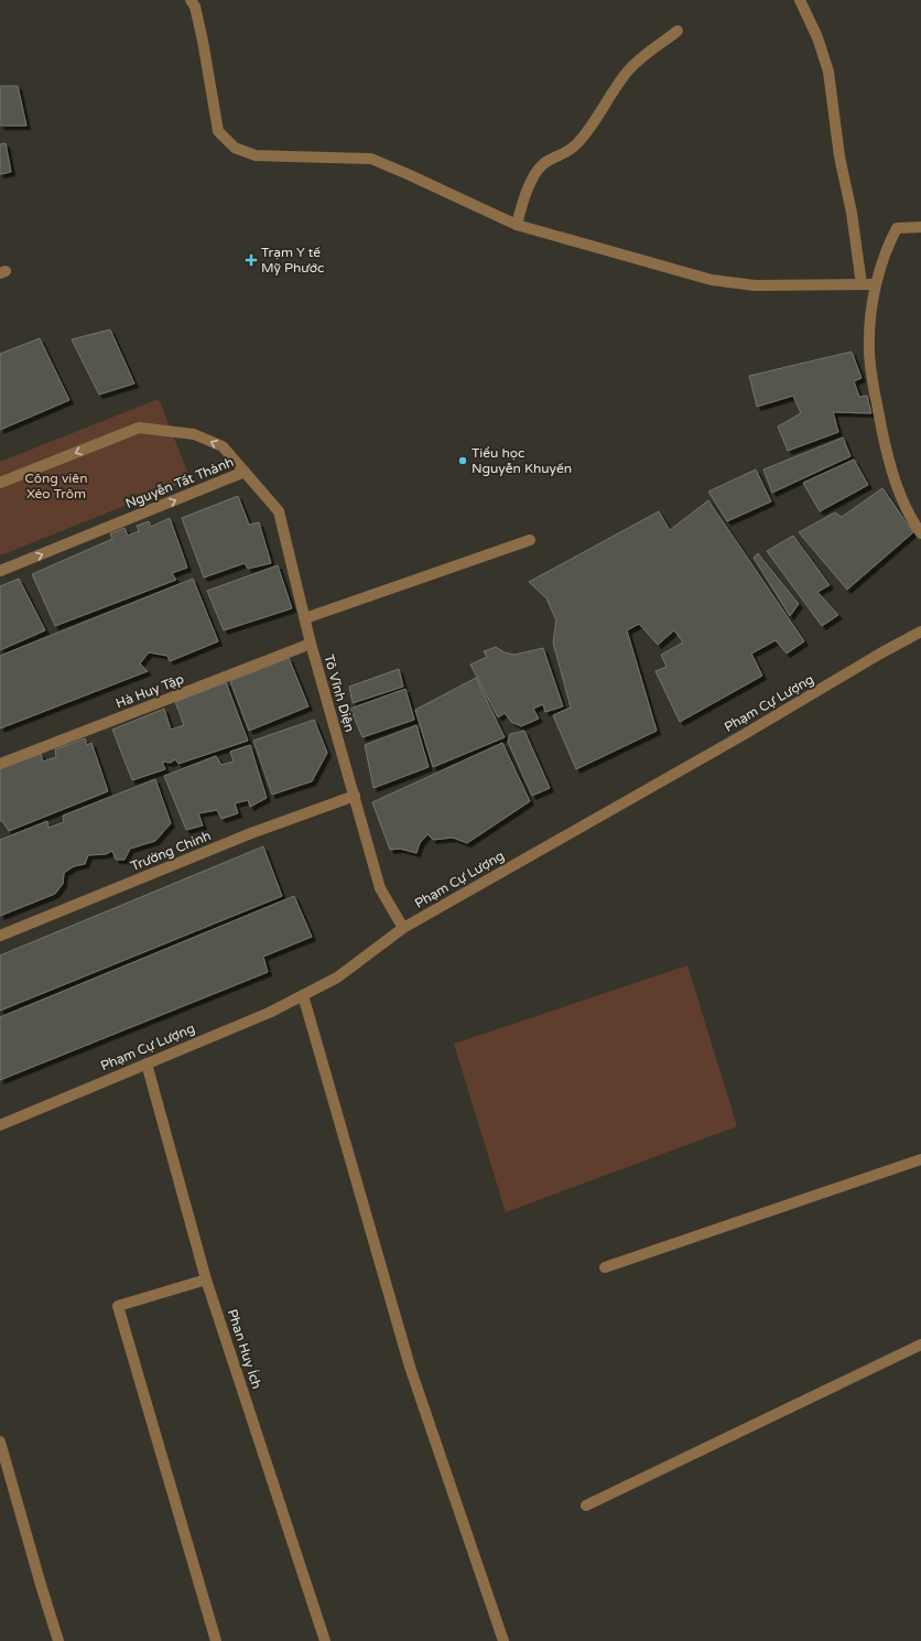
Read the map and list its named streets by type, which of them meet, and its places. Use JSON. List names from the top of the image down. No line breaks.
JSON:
{"streets":{"street":["Nguyễn Tất Thành","Hà Huy Tập","Tô Vĩnh Diện","Phạm Cự Lượng","Trường Chinh","Phan Huy Ích"]},"crossings":[["Nguyễn Tất Thành","Tô Vĩnh Diện"],["Hà Huy Tập","Tô Vĩnh Diện"],["Tô Vĩnh Diện","Phạm Cự Lượng"],["Tô Vĩnh Diện","Trường Chinh"],["Phạm Cự Lượng","Phan Huy Ích"]],"parks":["Công viên Xẻo Trôm"],"places":{"health":["Trạm Y tế Mỹ Phước"],"other":["Tiểu học Nguyễn Khuyến"]}}
